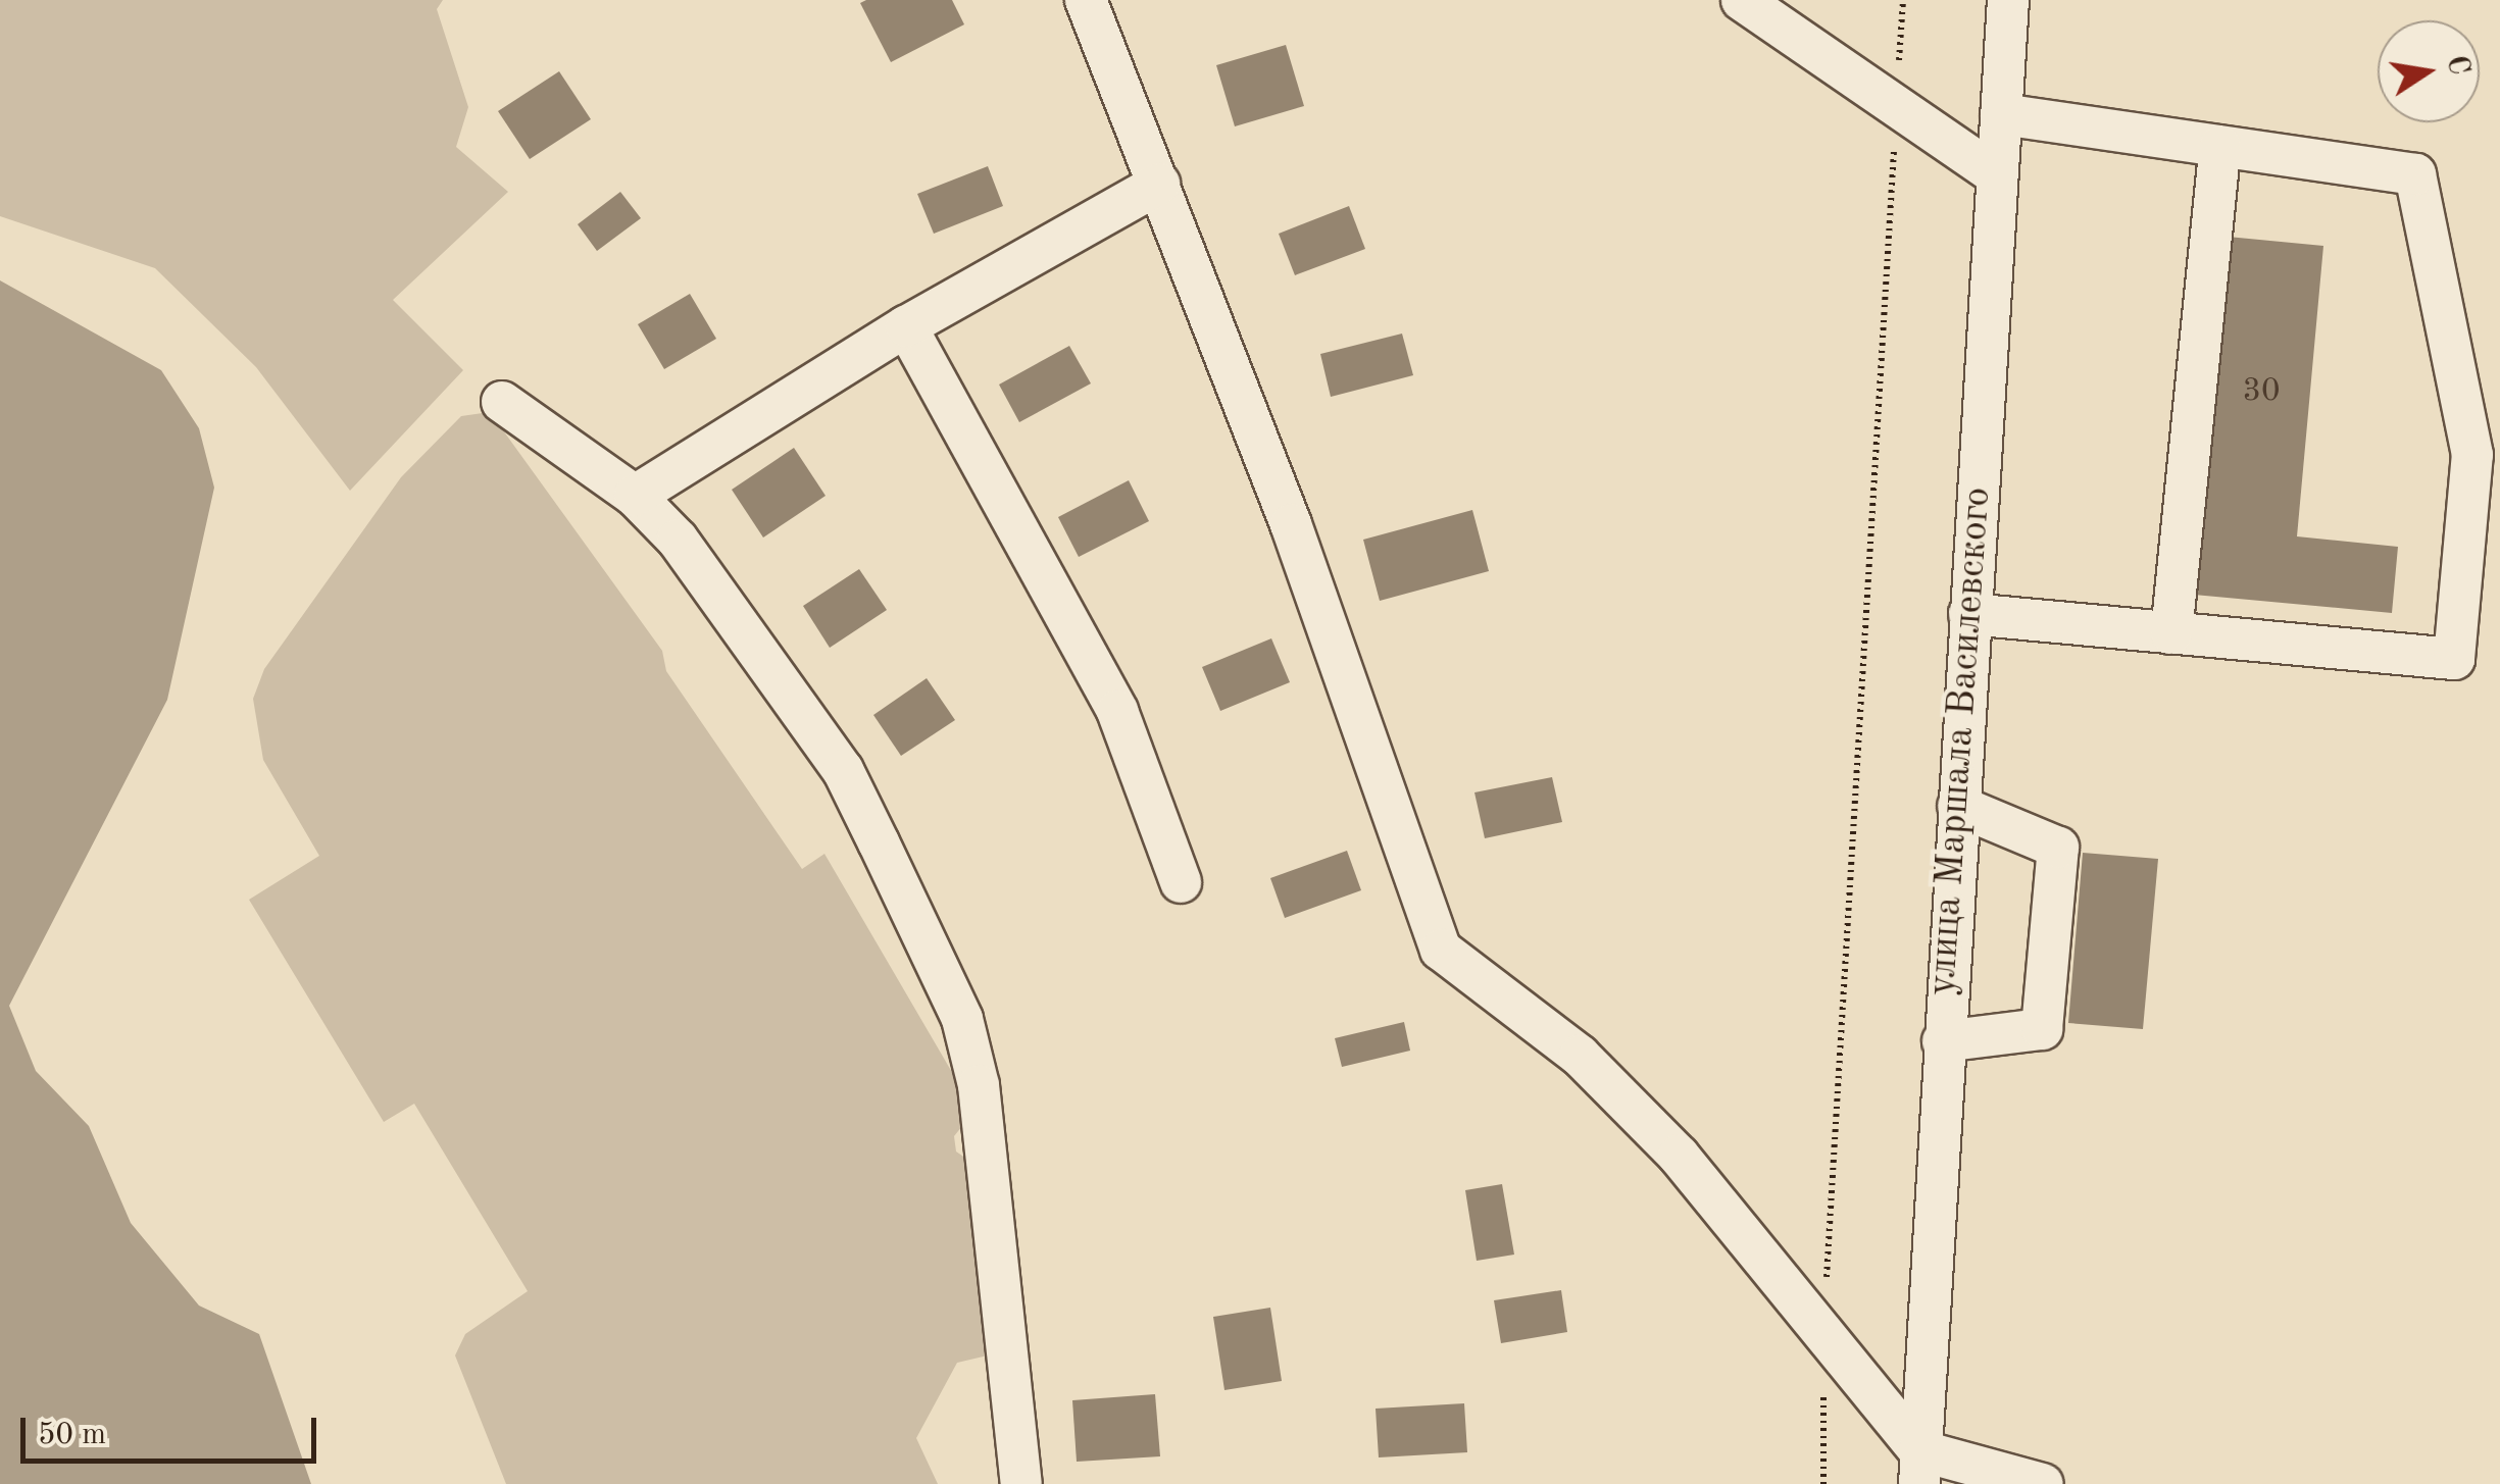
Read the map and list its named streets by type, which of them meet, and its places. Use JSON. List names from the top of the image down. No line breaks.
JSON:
{"streets":{"street":["улица Маршала Василевского"]},"house_numbers":["30"],"scale_bar":"50 m","north":"right"}
